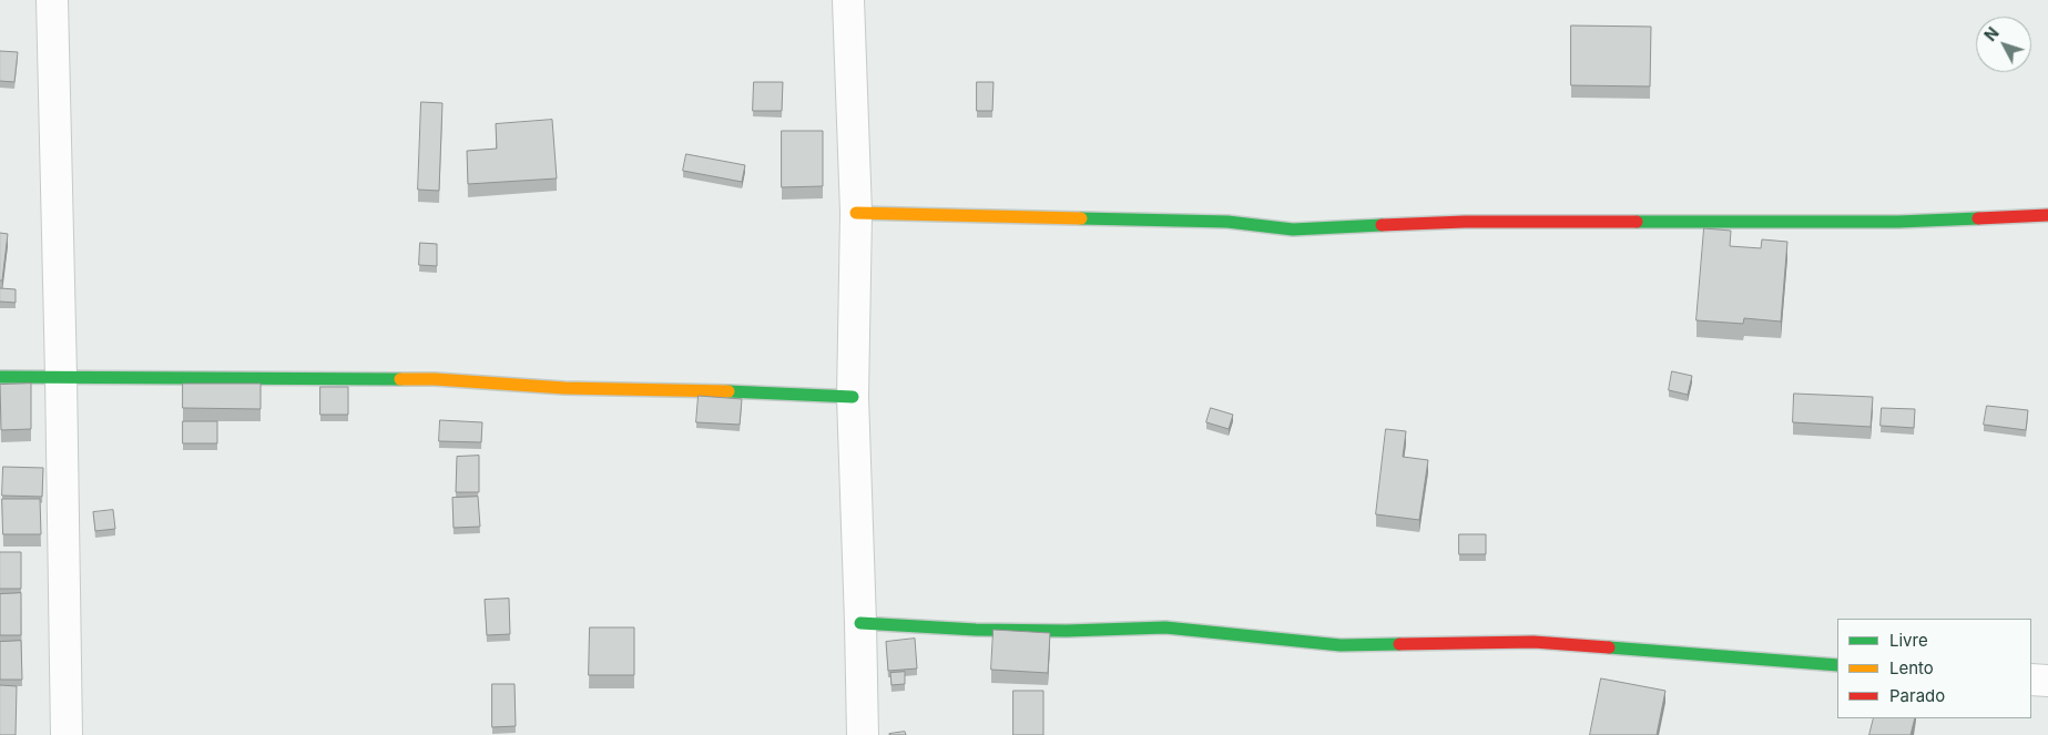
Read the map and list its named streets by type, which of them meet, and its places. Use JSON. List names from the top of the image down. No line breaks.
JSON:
{"legend":["Livre","Lento","Parado"],"north":"top left"}
